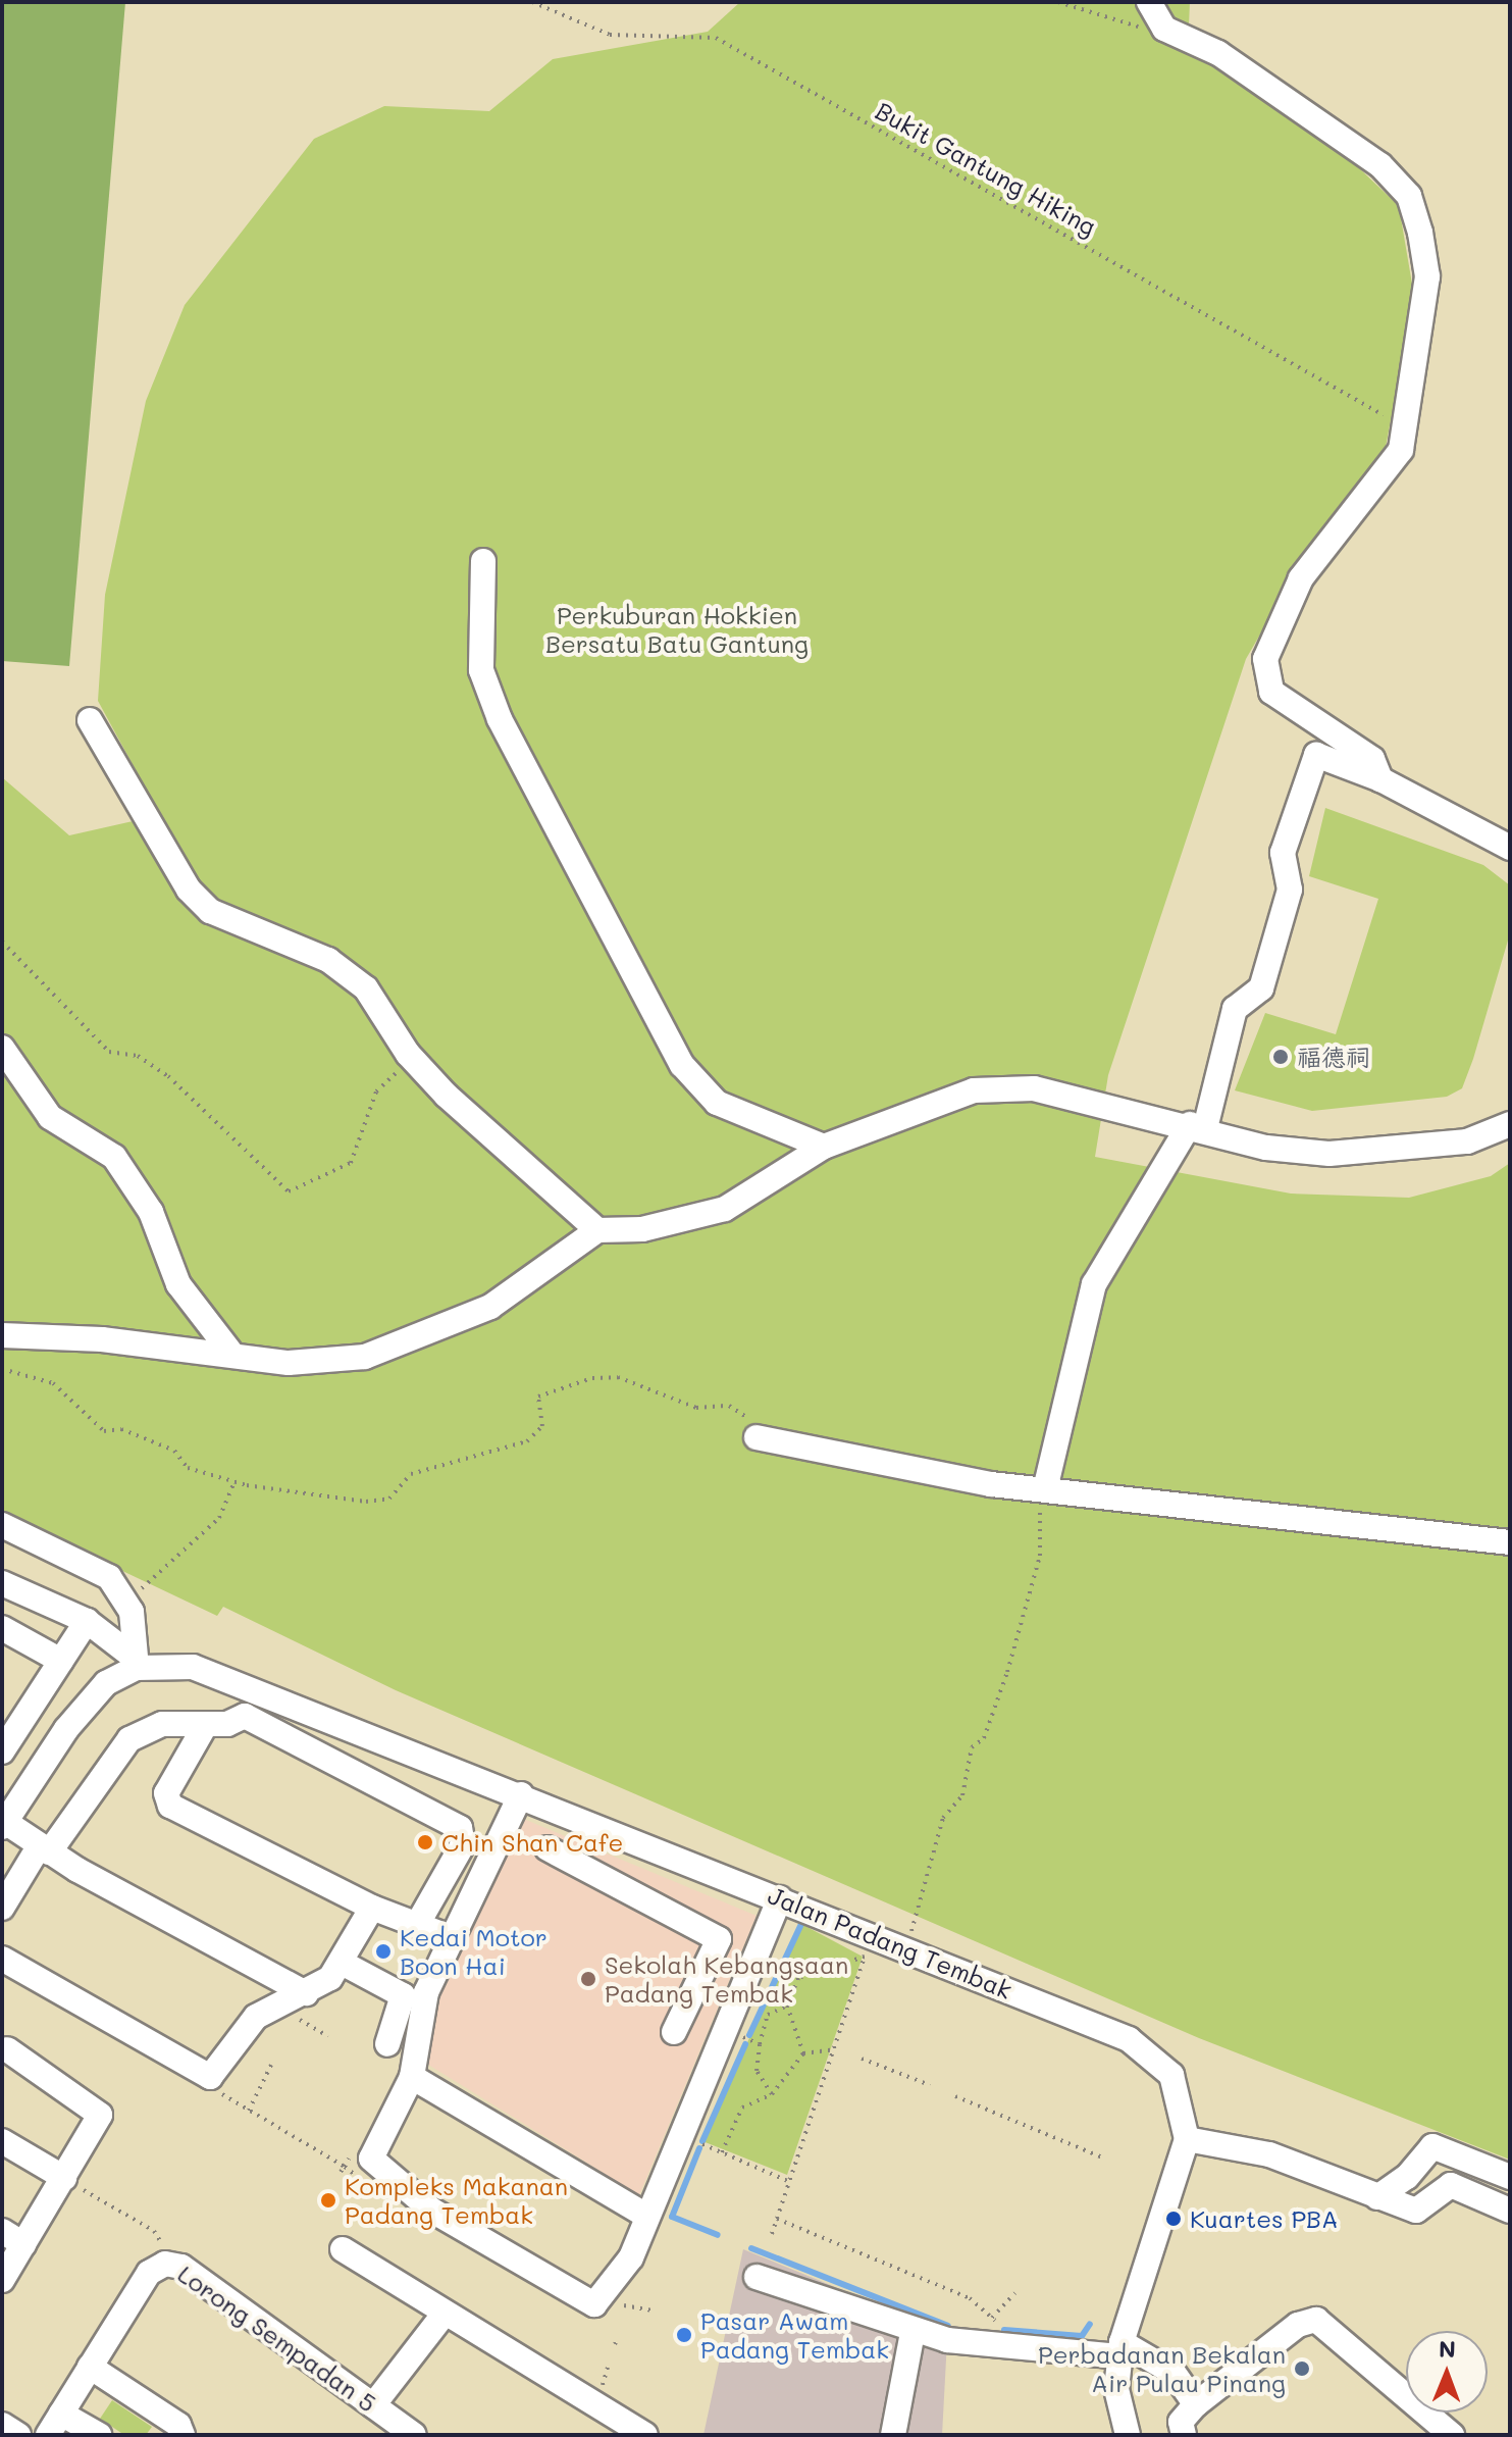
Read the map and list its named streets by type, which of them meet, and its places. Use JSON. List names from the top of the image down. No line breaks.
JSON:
{"streets":{"street":["Jalan Padang Tembak","Lorong Sempadan 5"],"path":["Bukit Gantung Hiking"]},"parks":["Perkuburan Hokkien Bersatu Batu Gantung"],"places":["福德祠","Chin Shan Cafe","Kedai Motor Boon Hai","Sekolah Kebangsaan Padang Tembak","Kompleks Makanan Padang Tembak","Kuartes PBA","Pasar Awam Padang Tembak","Perbadanan Bekalan Air Pulau Pinang"],"north":"top"}
